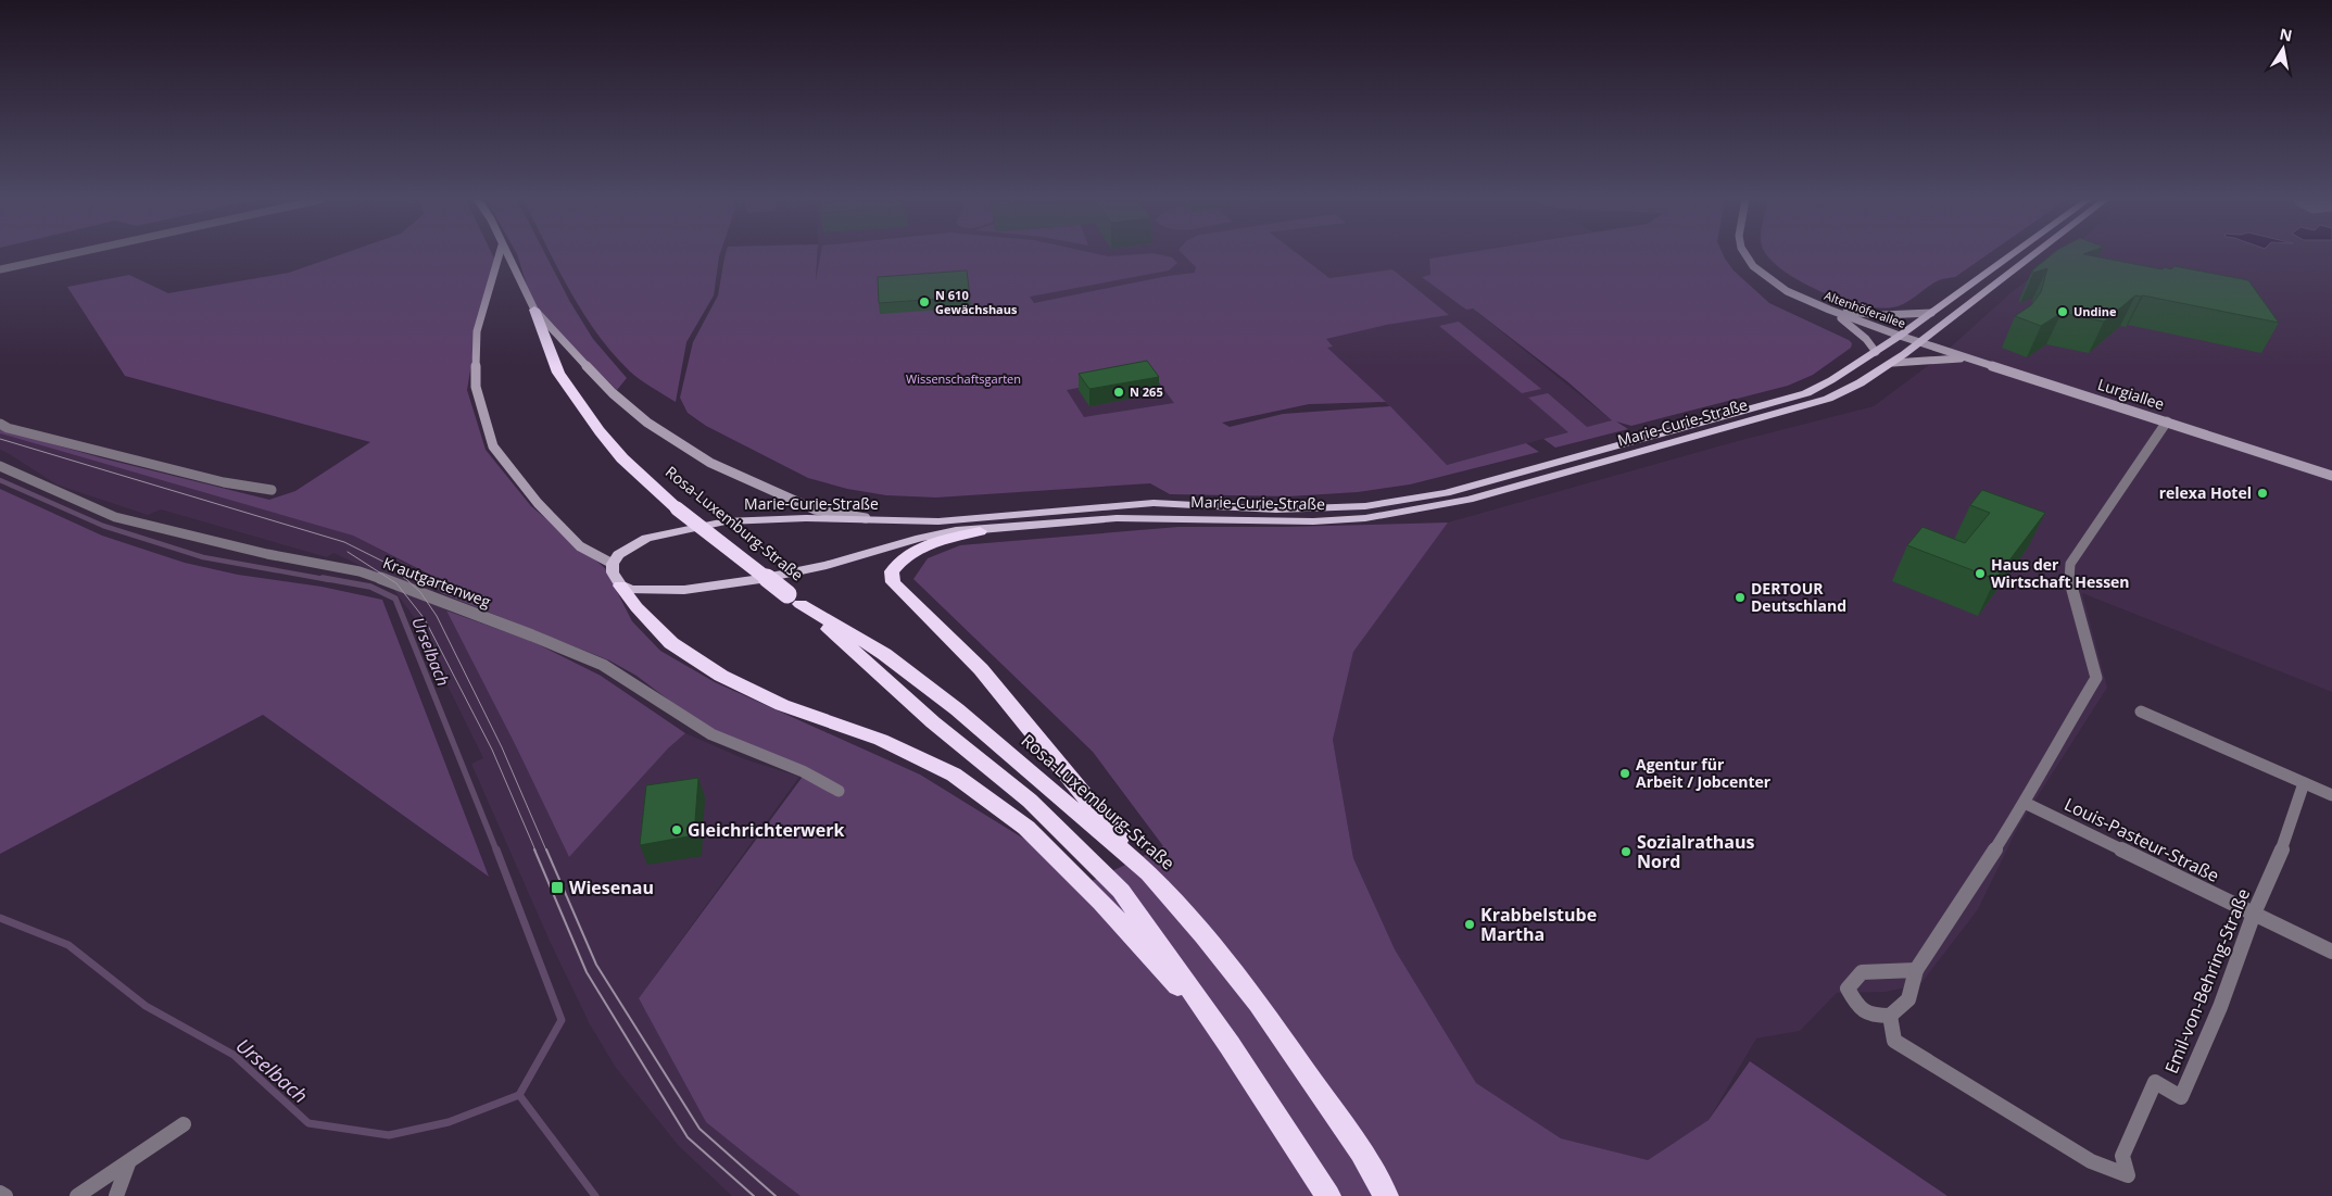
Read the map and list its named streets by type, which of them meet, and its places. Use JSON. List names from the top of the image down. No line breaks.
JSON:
{"streets":{"highway":["Rosa-Luxemburg-Straße"],"main road":["Altenhöferallee","Lurgiallee","Marie-Curie-Straße"],"street":["Krautgartenweg","Louis-Pasteur-Straße","Emil-von-Behring-Straße"]},"crossings":[["Altenhöferallee","Lurgiallee"],["Altenhöferallee","Marie-Curie-Straße"],["Lurgiallee","Marie-Curie-Straße"],["Louis-Pasteur-Straße","Emil-von-Behring-Straße"]],"water":["Urselbach"],"parks":["Wissenschaftsgarten"],"places":{"other":["N 610 Gewächshaus","Undine","N 265","relexa Hotel","Haus der Wirtschaft Hessen","DERTOUR Deutschland","Agentur für Arbeit / Jobcenter","Gleichrichterwerk","Sozialrathaus Nord","Krabbelstube Martha"],"transit":["Wiesenau"]},"north":"top"}
